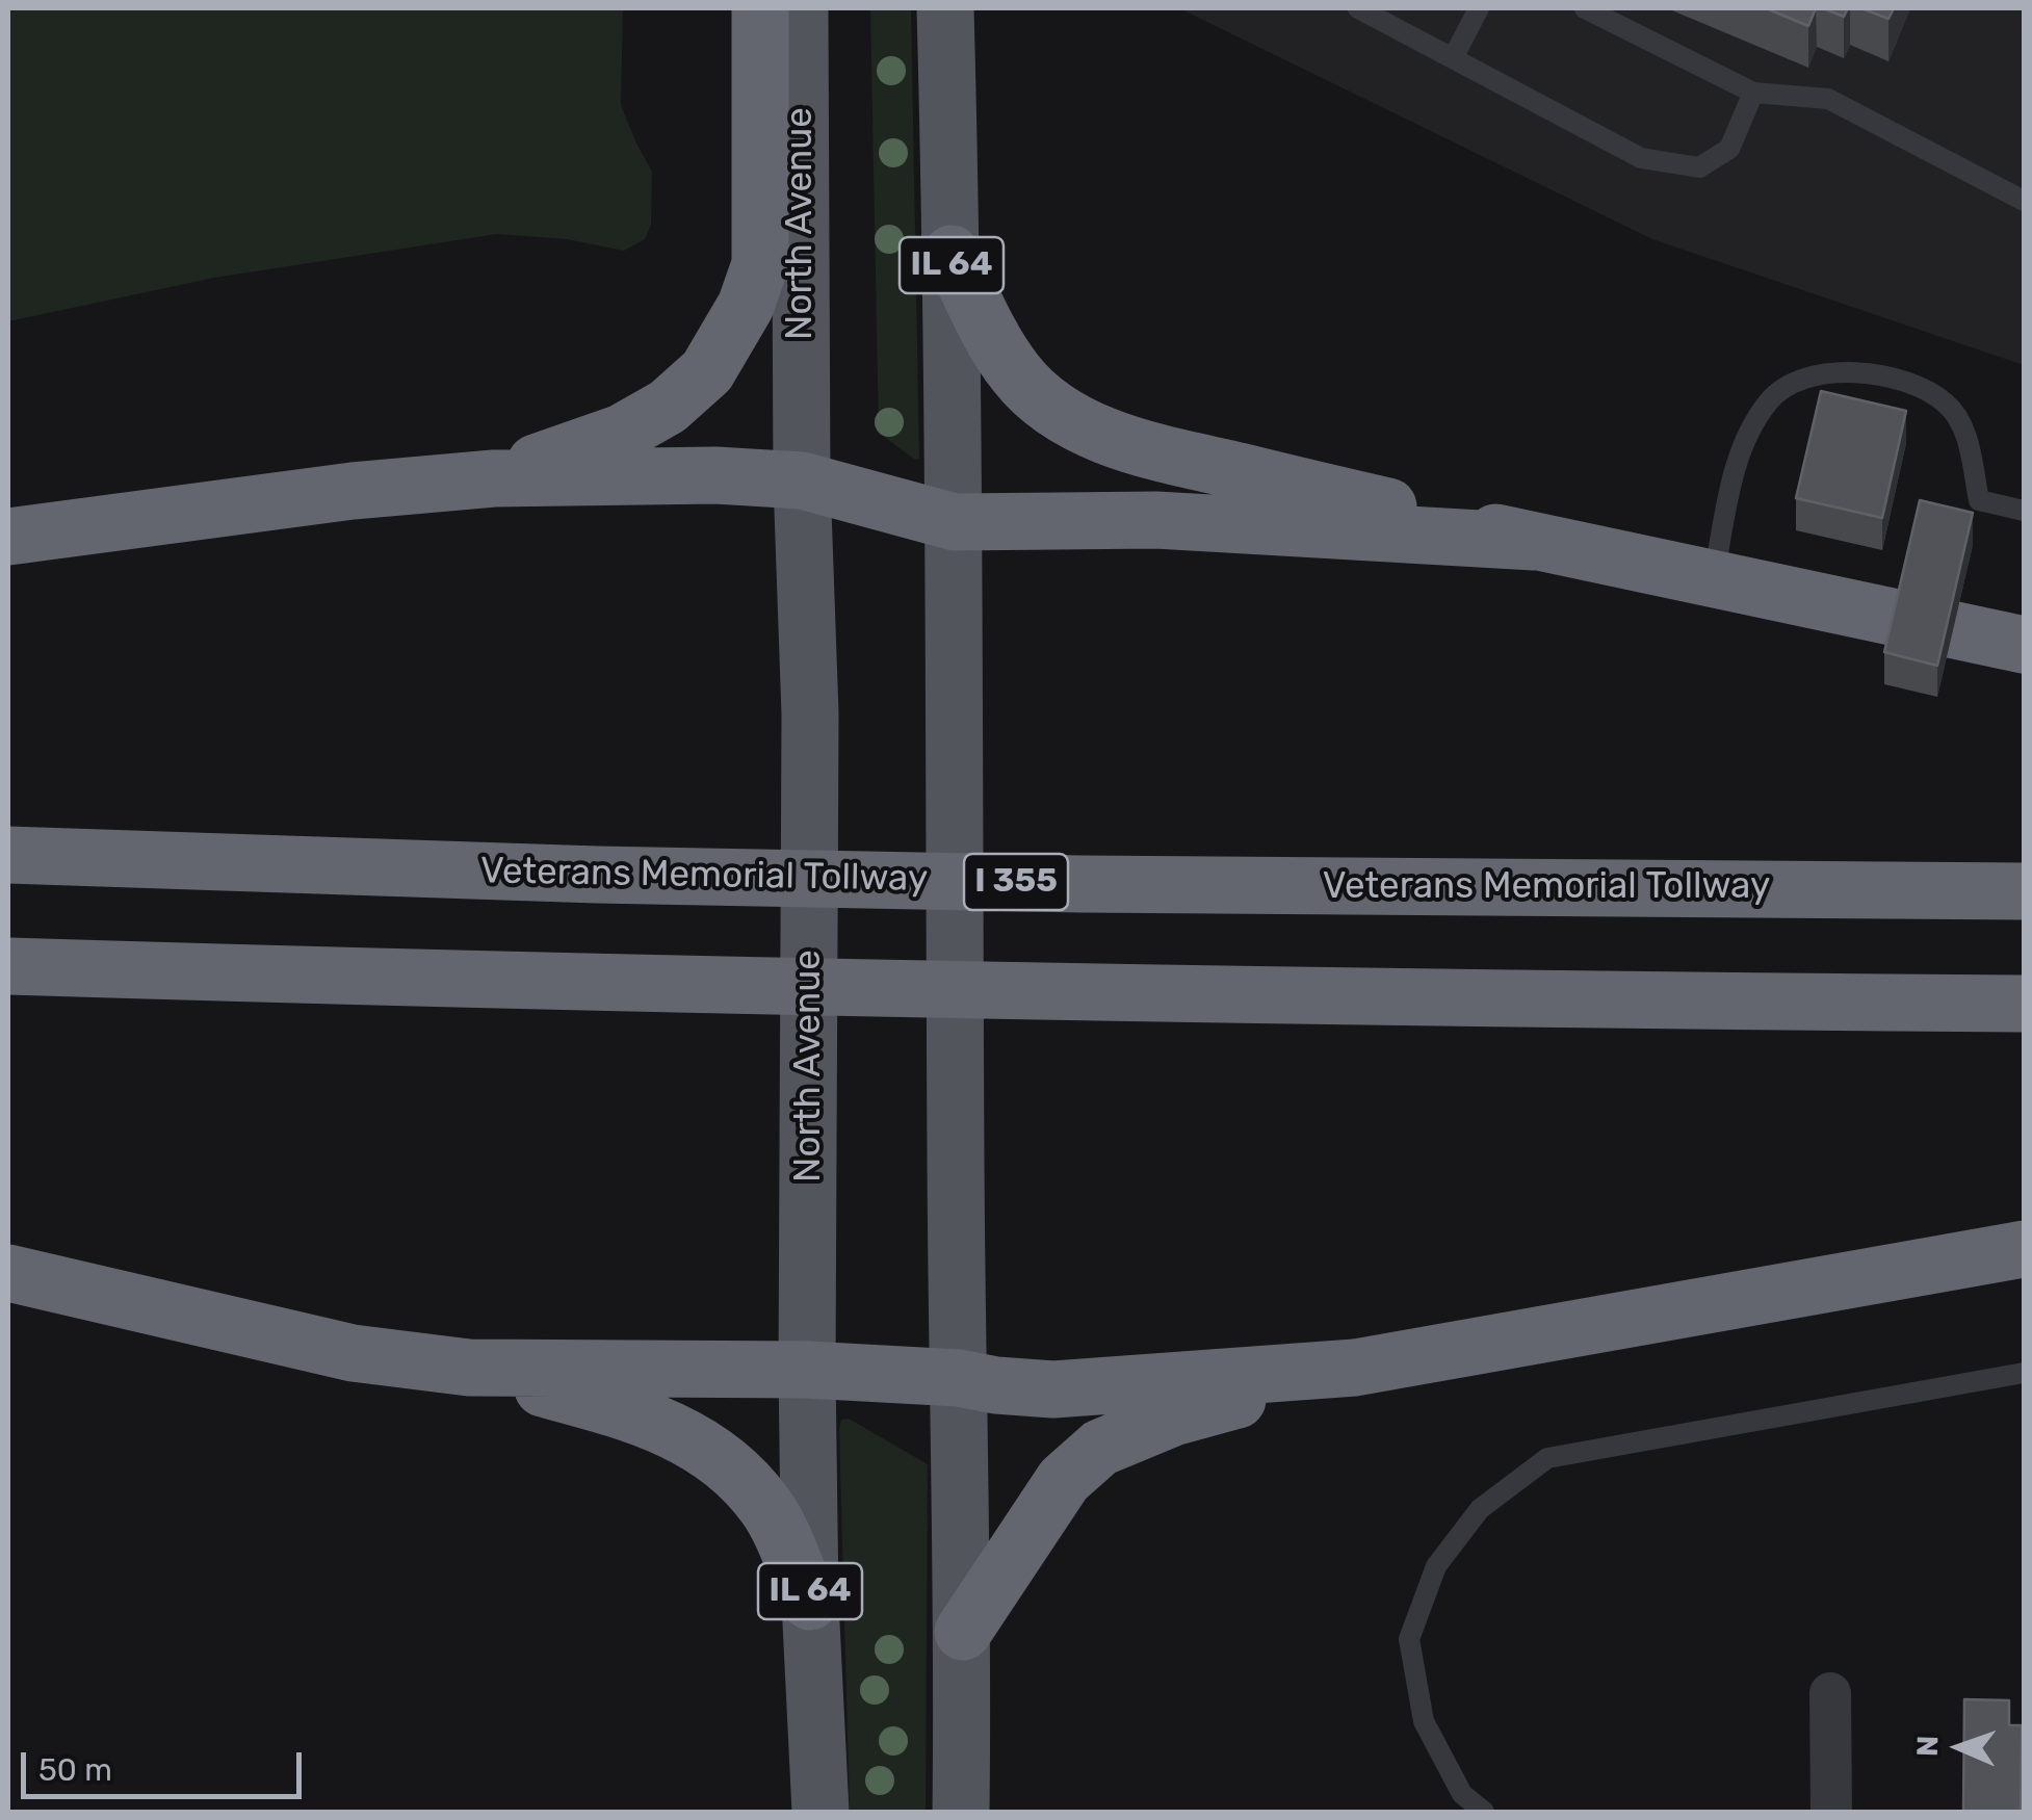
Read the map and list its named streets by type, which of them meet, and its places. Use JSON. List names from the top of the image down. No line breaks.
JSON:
{"streets":{"highway":["Veterans Memorial Tollway","I 355"],"main road":["North Avenue","IL 64"]},"scale_bar":"50 m","north":"left"}
